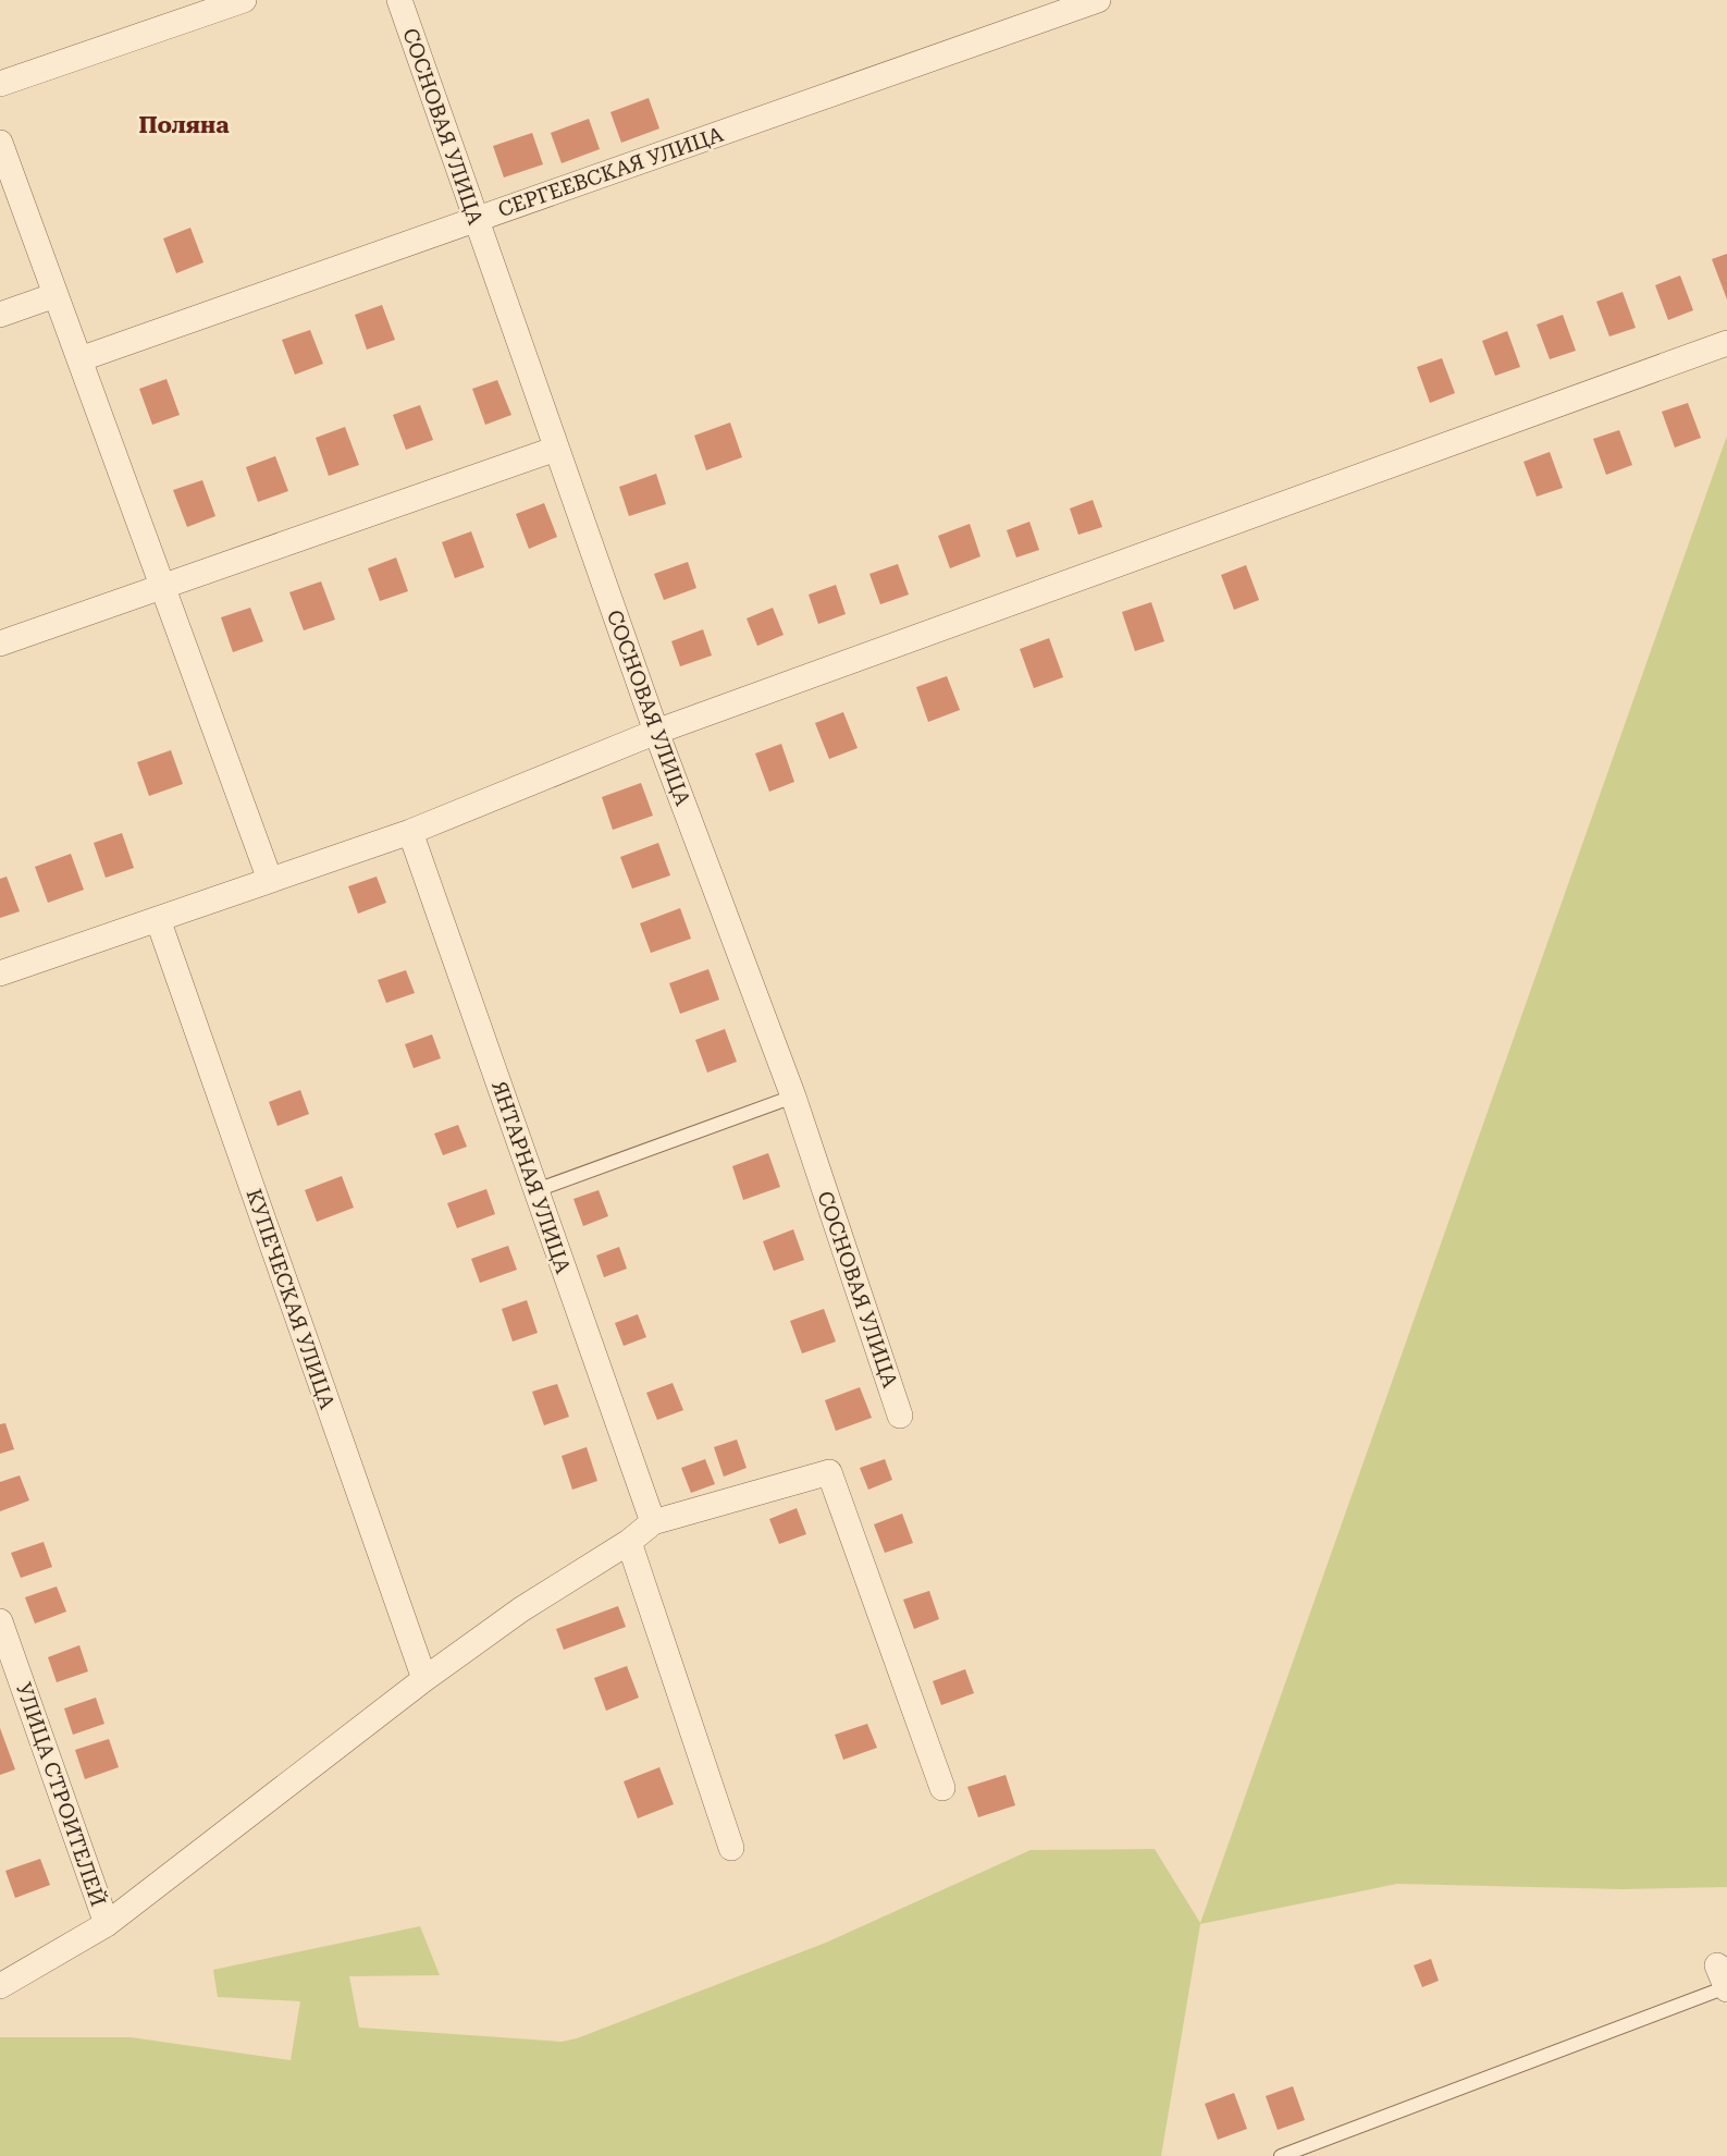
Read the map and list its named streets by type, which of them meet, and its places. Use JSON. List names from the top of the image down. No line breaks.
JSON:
{"streets":{"street":["СОСНОВАЯ УЛИЦА","СЕРГЕЕВСКАЯ УЛИЦА","ЯНТАРНАЯ УЛИЦА","КУПЕЧЕСКАЯ УЛИЦА","УЛИЦА СТРОИТЕЛЕЙ"]},"crossings":[["СОСНОВАЯ УЛИЦА","СЕРГЕЕВСКАЯ УЛИЦА"]],"districts":["Поляна"]}
